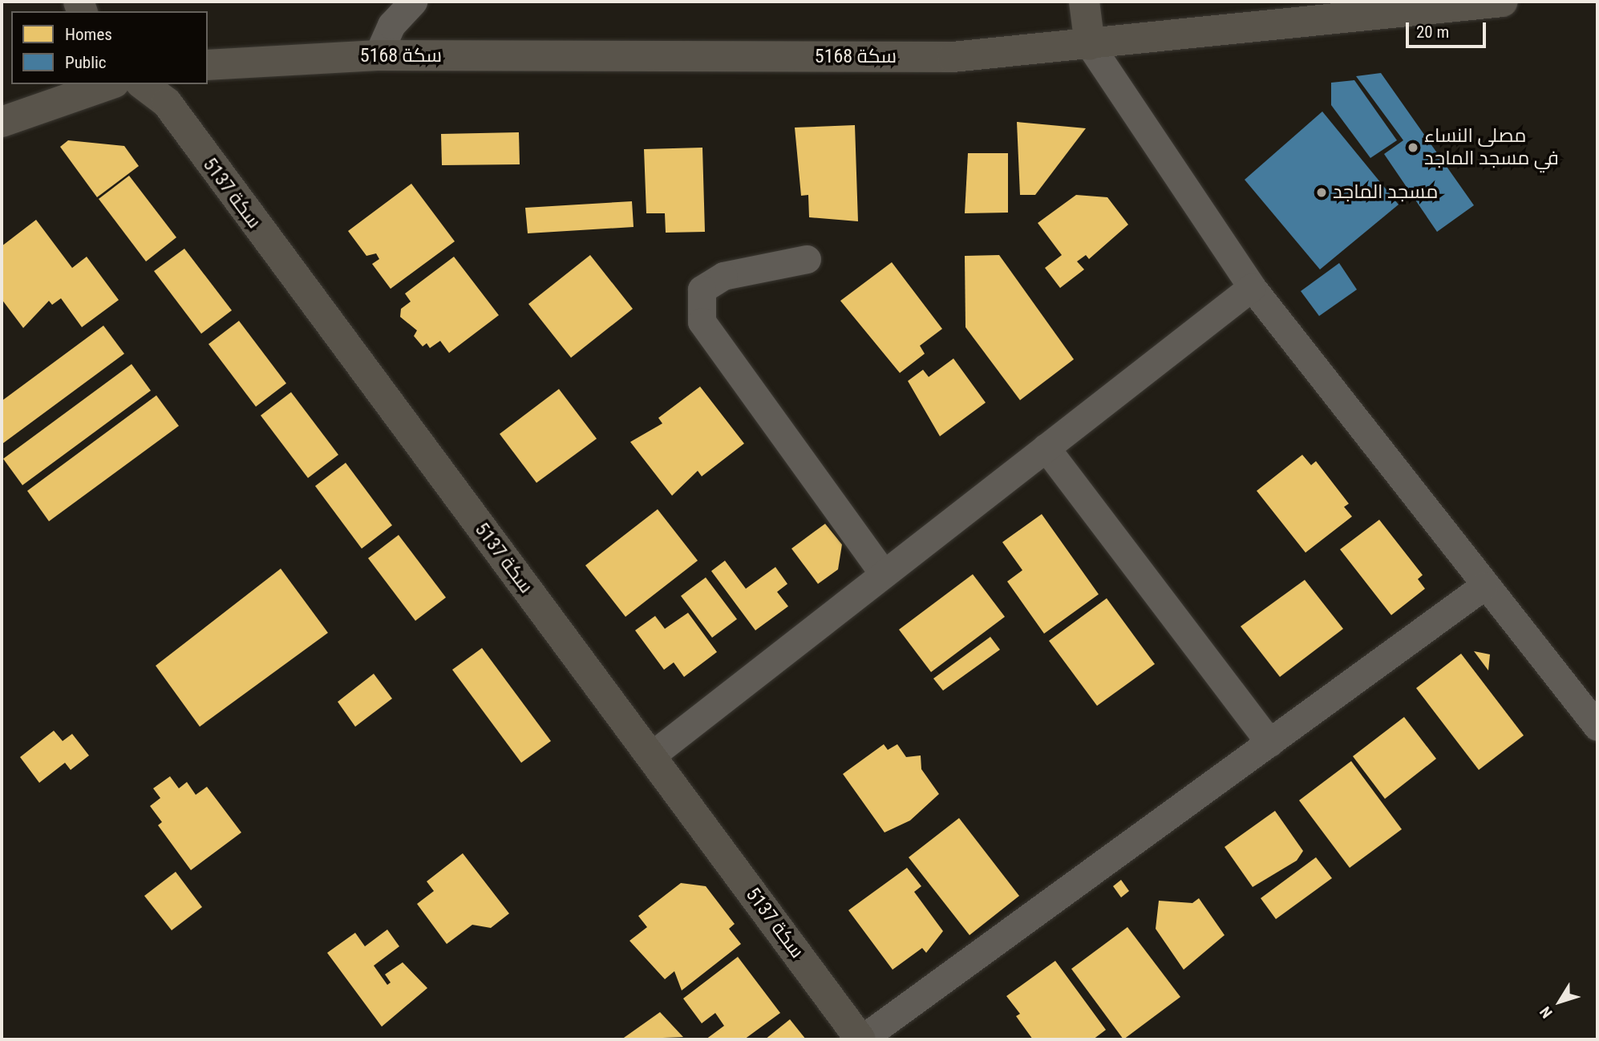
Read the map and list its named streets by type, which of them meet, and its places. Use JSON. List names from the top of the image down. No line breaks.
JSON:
{"streets":{"street":["سكة 5168","سكة 5137"]},"places":["مصلى النساء في مسجد الماجد","مسجد الماجد"],"legend":["Homes","Public"],"scale_bar":"20 m","north":"bottom left"}
